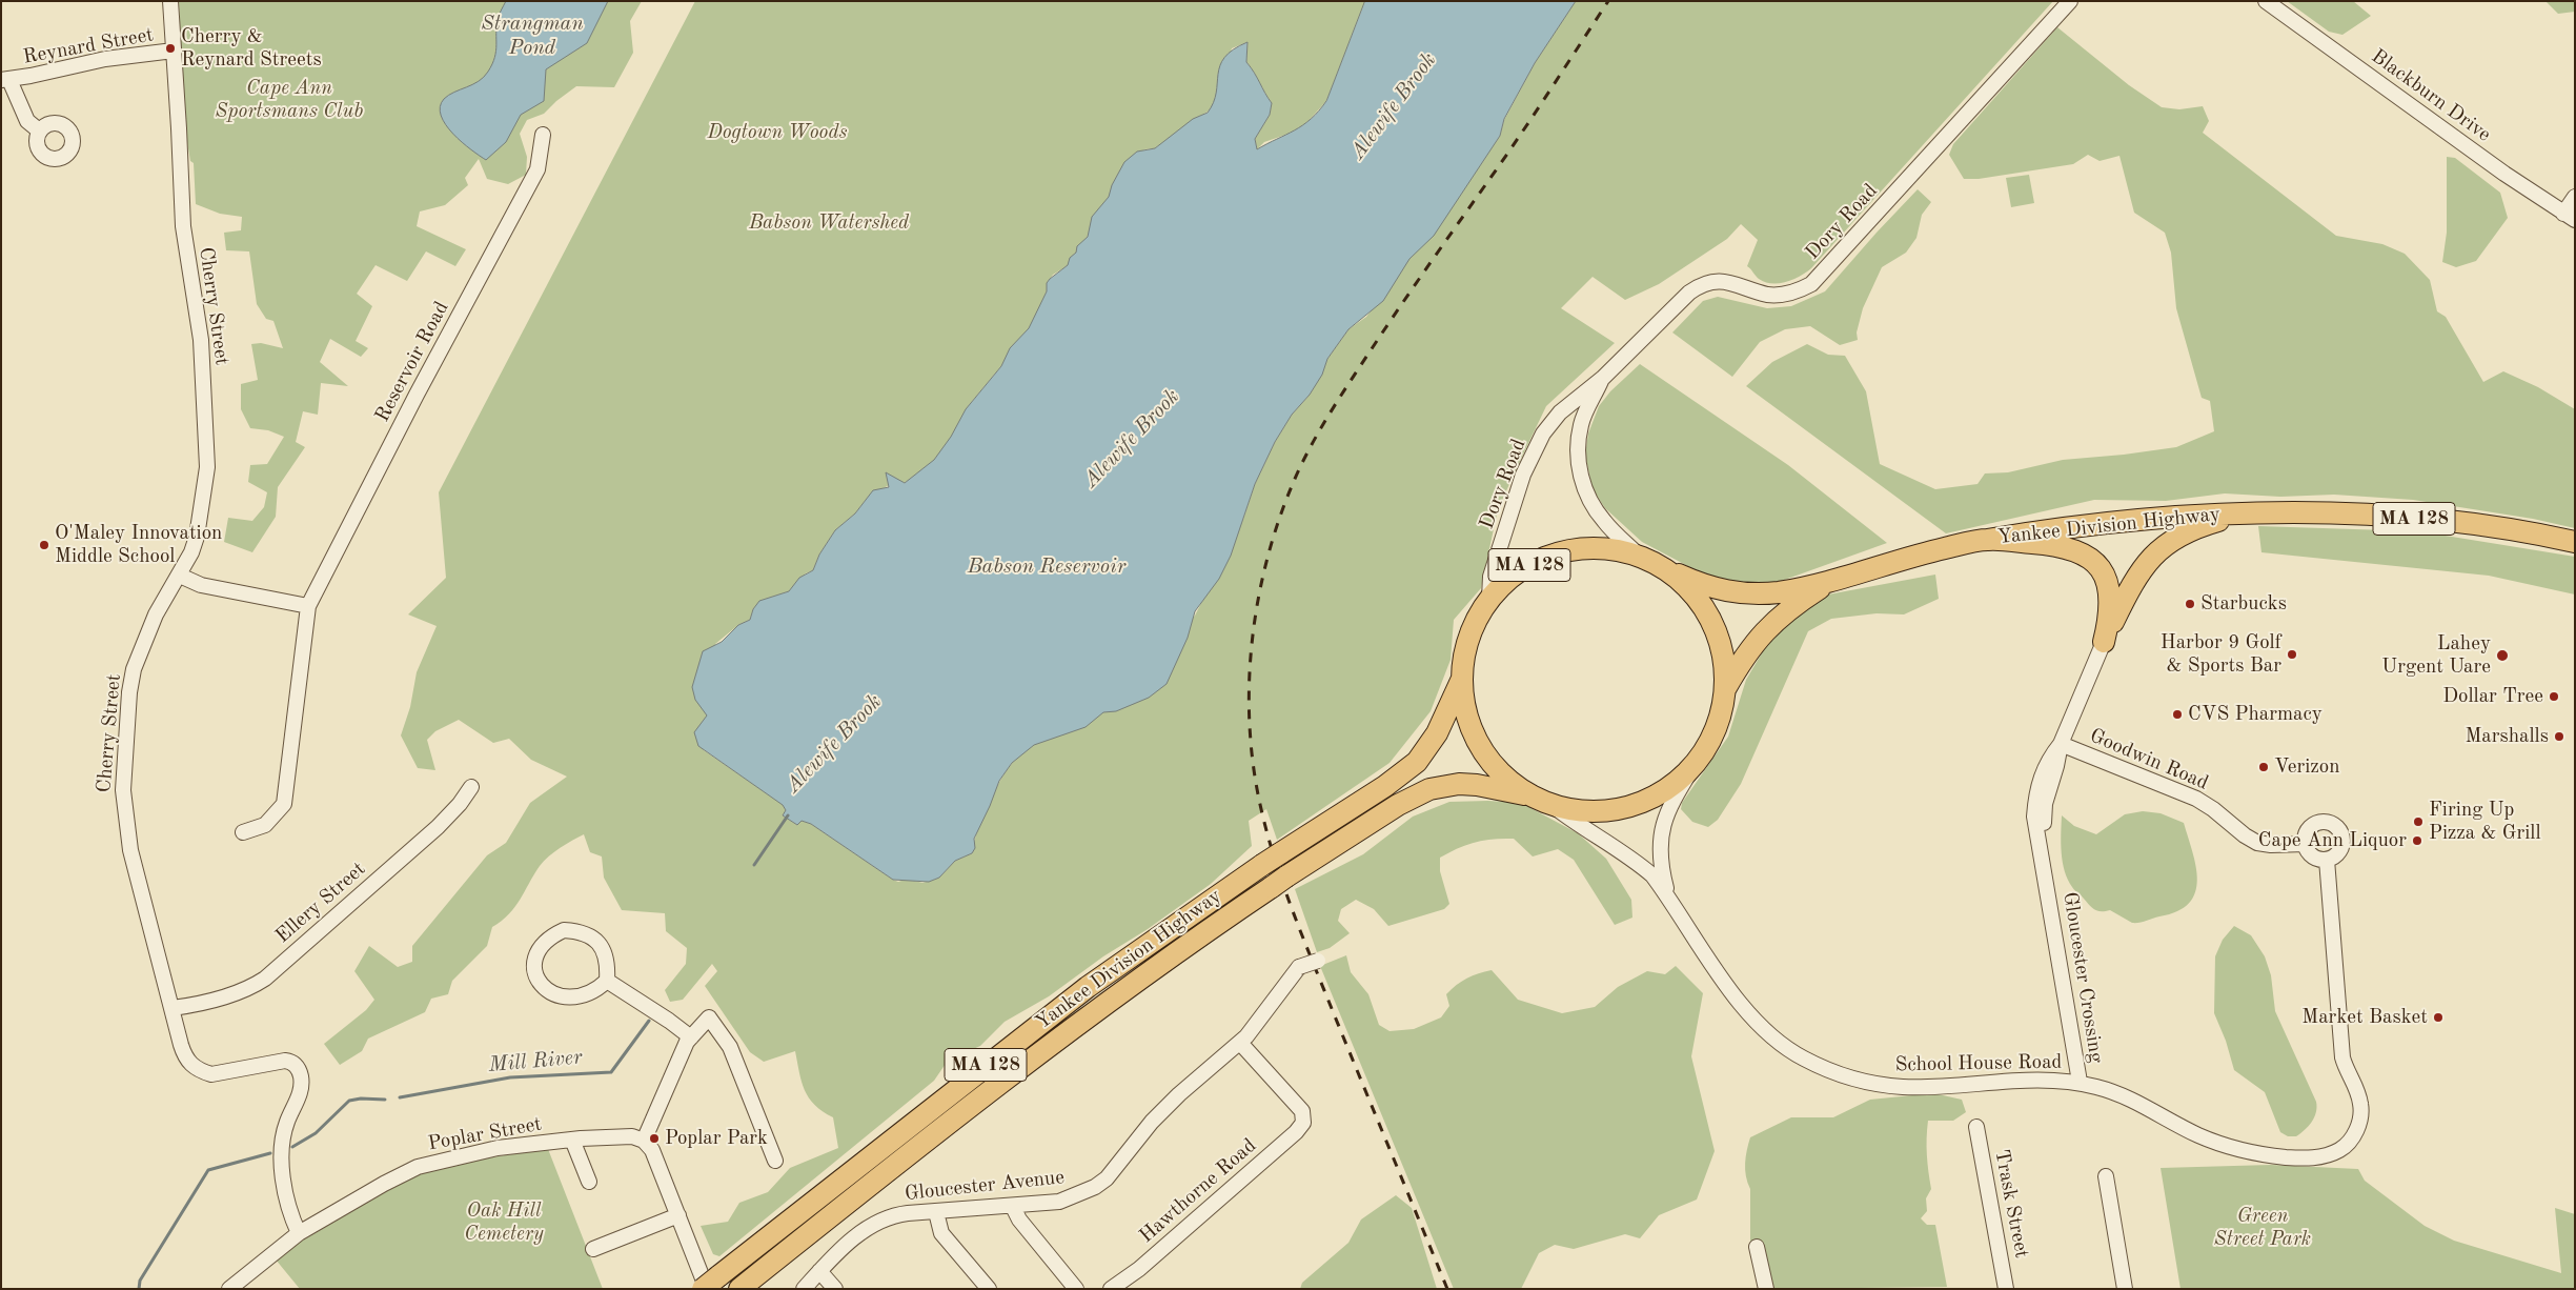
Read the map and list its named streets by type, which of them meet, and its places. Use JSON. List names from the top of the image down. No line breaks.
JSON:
{"streets":{"highway":["MA 128","Yankee Division Highway"],"street":["Reynard Street","Blackburn Drive","Dory Road","Cherry Street","Reservoir Road","Goodwin Road","Ellery Street","Gloucester Crossing","School House Road","Poplar Street","Gloucester Avenue","Hawthorne Road","Trask Street"]},"crossings":[["Reynard Street","Cherry Street"],["Dory Road","MA 128"],["Cherry Street","Ellery Street"],["Cherry Street","Poplar Street"],["MA 128","Yankee Division Highway"],["MA 128","School House Road"],["Yankee Division Highway","School House Road"],["Goodwin Road","Gloucester Crossing"],["Goodwin Road","School House Road"],["Gloucester Crossing","School House Road"],["Gloucester Avenue","Hawthorne Road"]],"water":["Strangman Pond","Alewife Brook","Babson Reservoir","Mill River"],"parks":["Cape Ann Sportsmans Club","Dogtown Woods","Babson Watershed","Oak Hill Cemetery","Green Street Park"],"places":["Cherry & Reynard Streets","O'Maley Innovation Middle School","Starbucks","Harbor 9 Golf & Sports Bar","Lahey Urgent Uare","Dollar Tree","CVS Pharmacy","Marshalls","Verizon","Firing Up Pizza & Grill","Cape Ann Liquor","Market Basket","Poplar Park"]}
